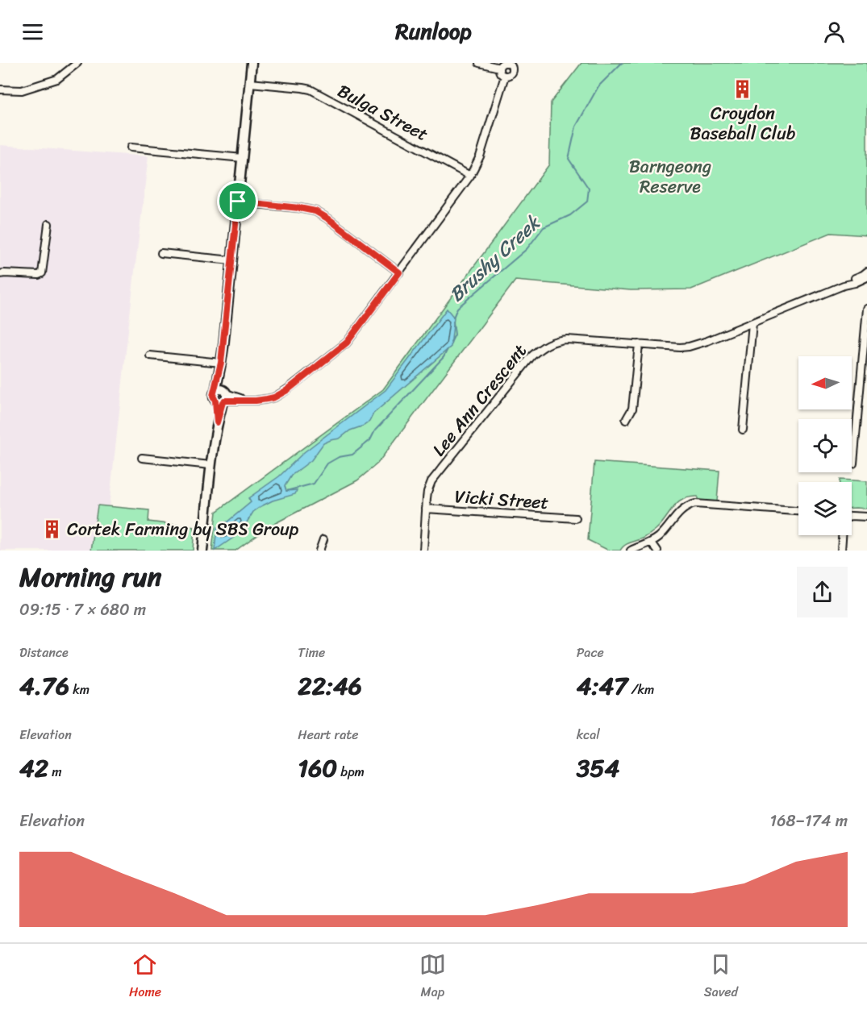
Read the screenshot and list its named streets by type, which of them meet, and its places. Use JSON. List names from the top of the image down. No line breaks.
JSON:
{"streets":{"street":["Bulga Street","Lee Ann Crescent","Vicki Street"]},"crossings":[["Lee Ann Crescent","Vicki Street"]],"water":["Brushy Creek"],"parks":["Barngeong Reserve"],"places":{"building":["Croydon Baseball Club","Cortek Farming by SBS Group"]},"north":"left","page":{"header":"Runloop","heading":["Morning run","09:15 · 7 × 680 m"],"stats":[["Distance","4.76 km"],["Time","22:46"],["Pace","4:47 /km"],["Elevation","42 m"],["Heart rate","160 bpm"],["kcal","354"]],"chart":["Elevation","168–174 m"],"tabs":["Home","Map","Saved"]}}
